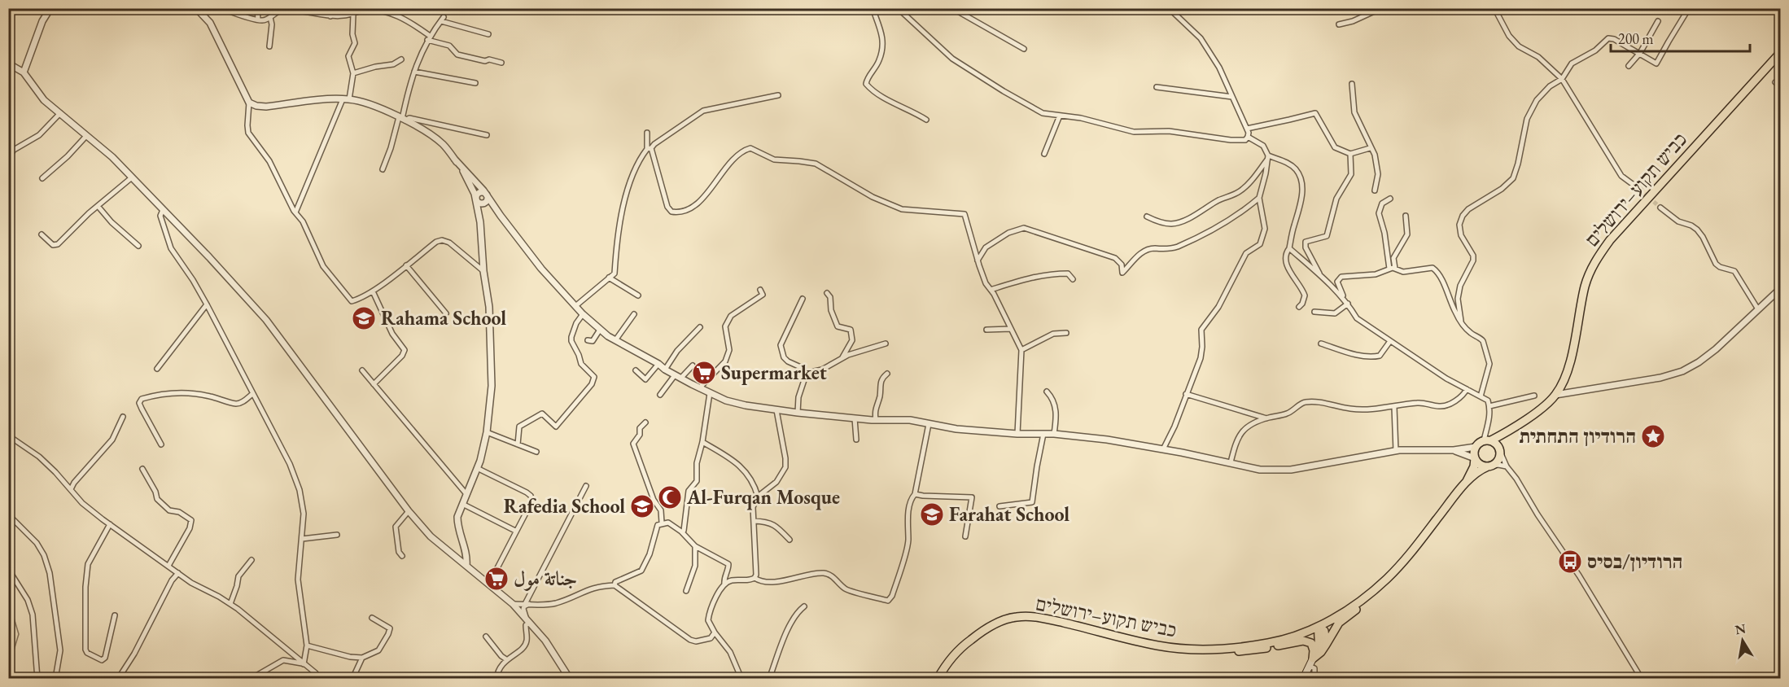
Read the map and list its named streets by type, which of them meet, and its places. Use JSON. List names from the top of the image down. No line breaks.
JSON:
{"streets":{"main road":["כביש תקוע–ירושלים"]},"places":{"school or university":["Rahama School","Rafedia School","Farahat School"],"supermarket":["Supermarket","جناتة مول"],"place":["הרודיון התחתית"],"mosque":["Al-Furqan Mosque"],"bus stop":["הרודיון/בסיס"]},"scale_bar":"200 m","north":"top"}
